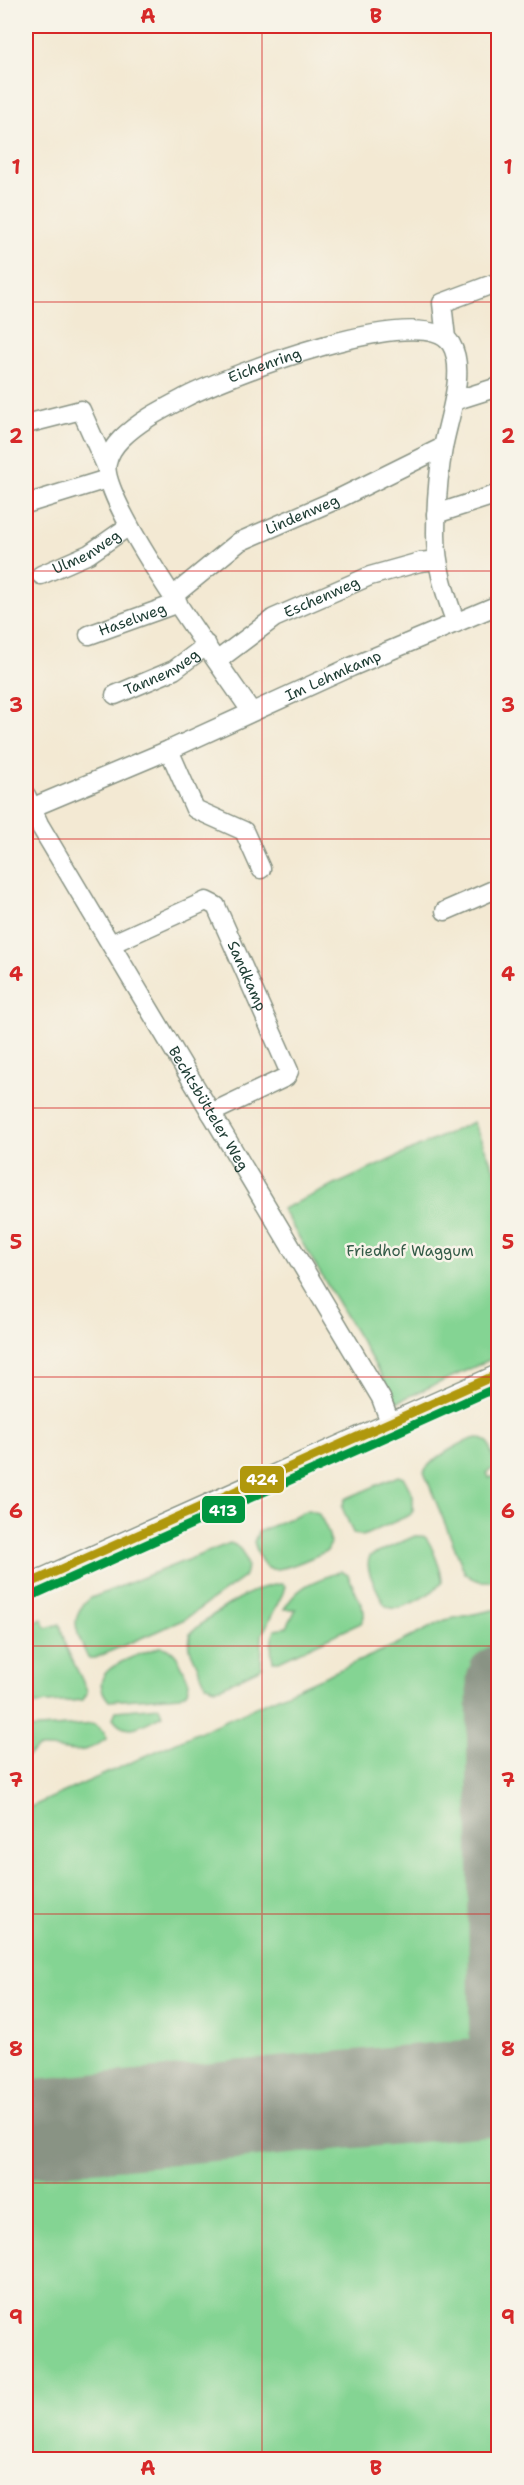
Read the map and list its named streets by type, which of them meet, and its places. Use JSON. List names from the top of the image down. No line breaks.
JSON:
{"streets":{"street":["Eichenring","Lindenweg","Ulmenweg","Eschenweg","Haselweg","Tannenweg","Im Lehmkamp","Sandkamp","Bechtsbütteler Weg"]},"crossings":[["Lindenweg","Haselweg"],["Im Lehmkamp","Bechtsbütteler Weg"],["Sandkamp","Bechtsbütteler Weg"]],"parks":["Friedhof Waggum"],"lines":["transit line 424","transit line 413"],"grid":{"columns":["A","B"],"rows":["1","2","3","4","5","6","7","8","9"]}}
